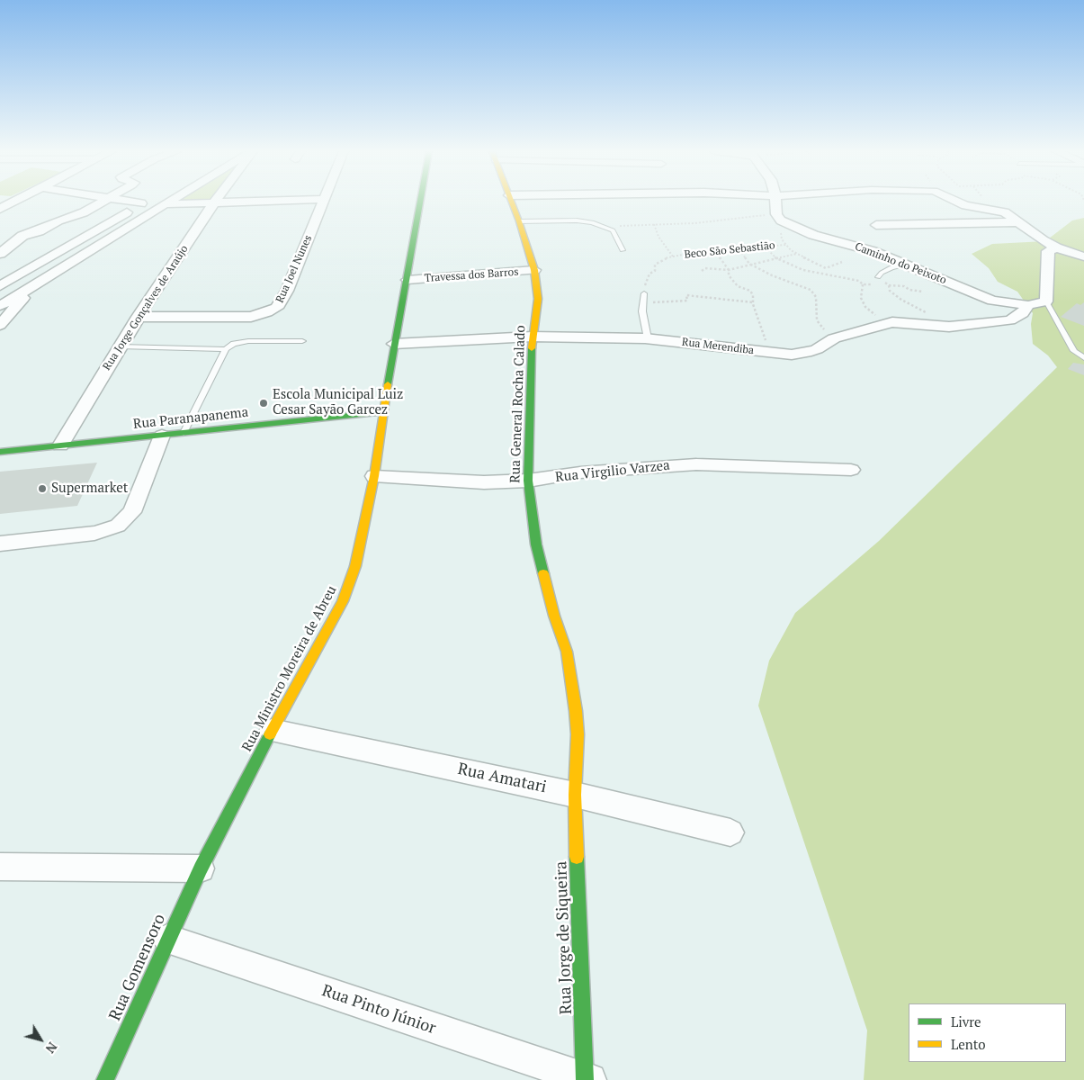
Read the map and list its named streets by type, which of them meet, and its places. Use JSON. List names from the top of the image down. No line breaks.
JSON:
{"streets":{"street":["Caminho do Peixoto","Rua Joel Nunes","Travessa dos Barros","Rua Jorge Gonçalves de Araújo","Rua Merendiba","Rua General Rocha Calado","Rua Paranapanema","Rua Virgilio Varzea","Rua Ministro Moreira de Abreu","Rua Amatari","Rua Jorge de Siqueira","Rua Gomensoro","Rua Pinto Júnior"],"path":["Beco São Sebastião"]},"crossings":[["Caminho do Peixoto","Rua Merendiba"],["Rua Joel Nunes","Rua Jorge Gonçalves de Araújo"],["Travessa dos Barros","Rua General Rocha Calado"],["Travessa dos Barros","Rua Ministro Moreira de Abreu"],["Rua Jorge Gonçalves de Araújo","Rua Paranapanema"],["Rua Merendiba","Rua General Rocha Calado"],["Rua Merendiba","Rua Ministro Moreira de Abreu"],["Rua General Rocha Calado","Rua Virgilio Varzea"],["Rua General Rocha Calado","Rua Amatari"],["Rua General Rocha Calado","Rua Jorge de Siqueira"],["Rua Paranapanema","Rua Ministro Moreira de Abreu"],["Rua Virgilio Varzea","Rua Ministro Moreira de Abreu"],["Rua Ministro Moreira de Abreu","Rua Amatari"],["Rua Ministro Moreira de Abreu","Rua Gomensoro"],["Rua Amatari","Rua Jorge de Siqueira"],["Rua Jorge de Siqueira","Rua Pinto Júnior"],["Rua Gomensoro","Rua Pinto Júnior"]],"places":["Escola Municipal Luiz Cesar Sayão Garcez","Supermarket"],"legend":["Livre","Lento"],"north":"bottom right"}
